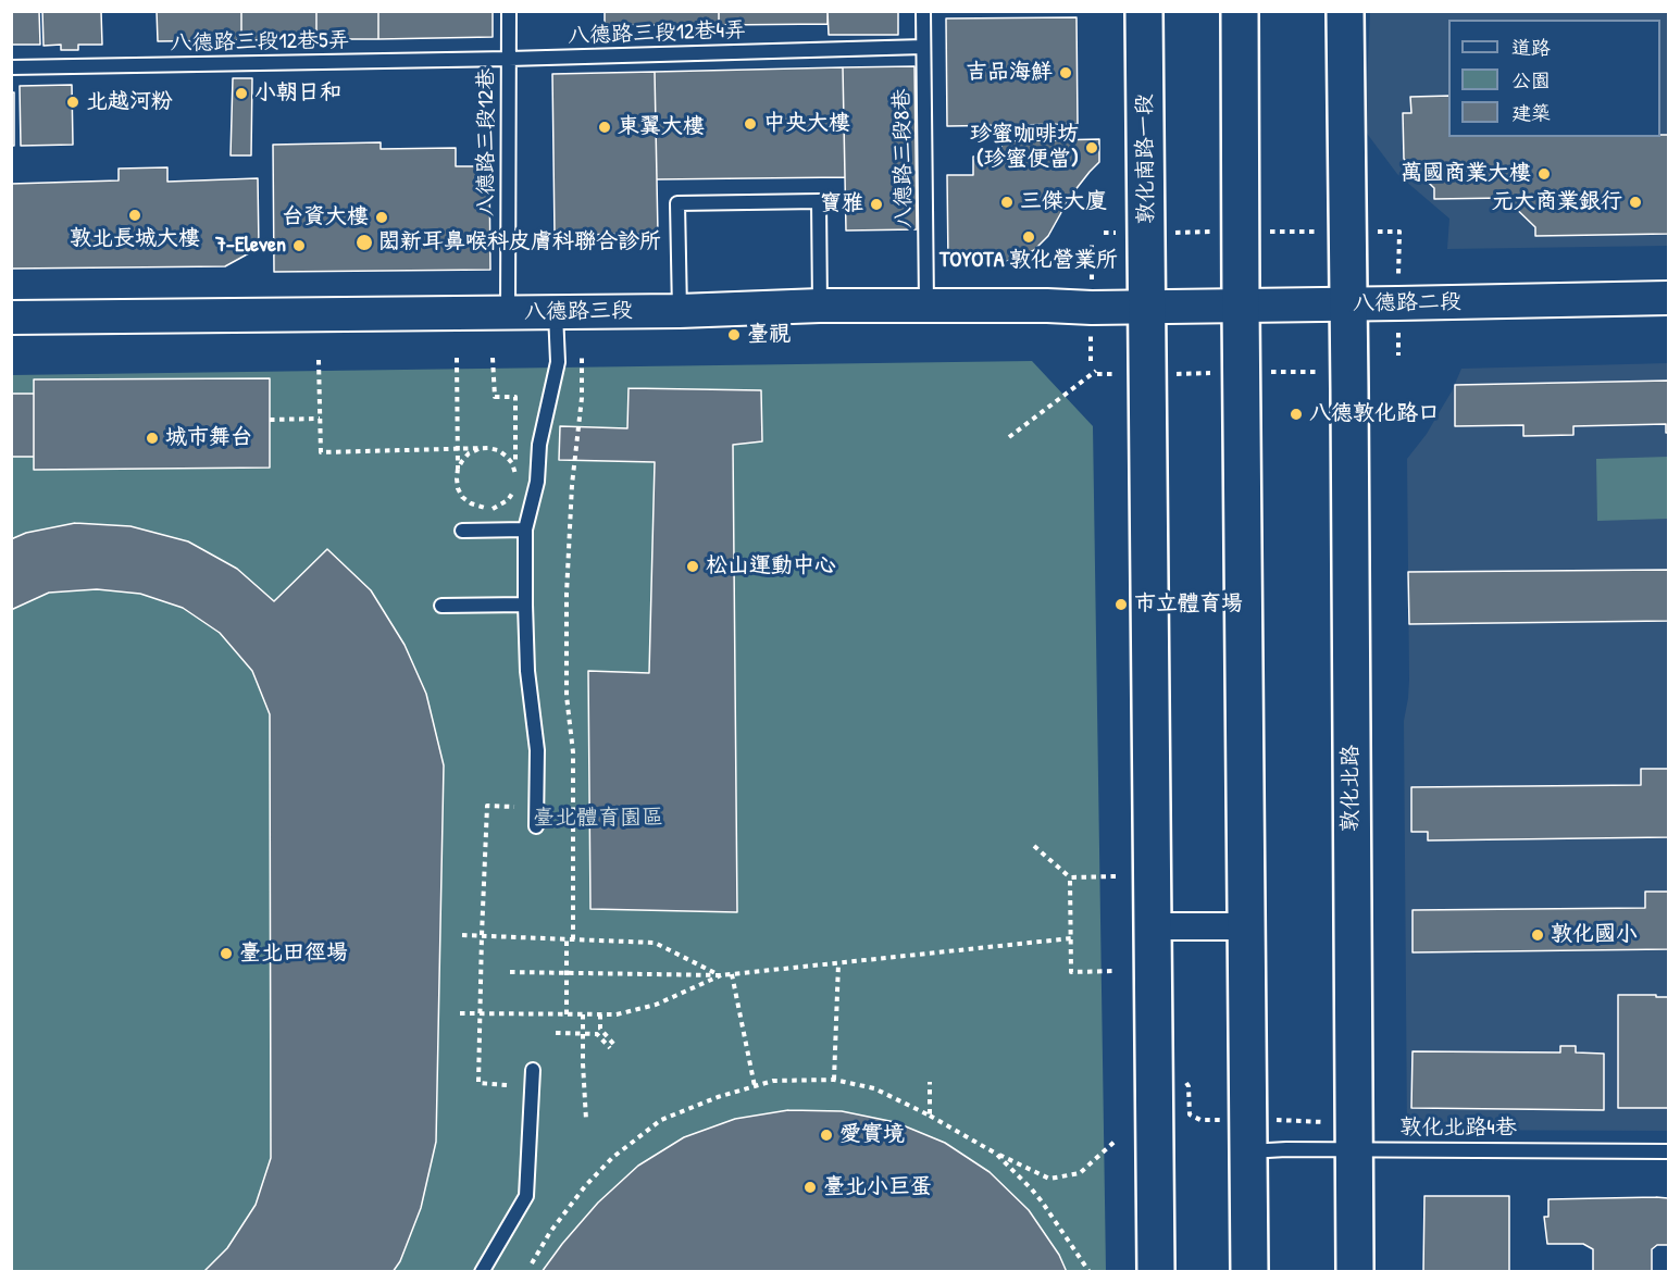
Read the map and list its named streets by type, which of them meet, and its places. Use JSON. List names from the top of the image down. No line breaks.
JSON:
{"streets":{"main road":["敦化南路一段","敦化北路"],"street":["八德路二段","八德路三段"],"lane":["八德路三段12巷4弄","八德路三段12巷5弄","八德路三段12巷","八德路三段8巷","敦化北路4巷"]},"crossings":[["八德路三段12巷4弄","八德路三段12巷5弄"],["八德路三段12巷4弄","八德路三段12巷"],["八德路三段12巷4弄","八德路三段8巷"],["八德路三段12巷5弄","八德路三段12巷"],["八德路三段12巷","八德路三段"],["八德路三段8巷","八德路三段"],["敦化南路一段","八德路二段"],["敦化南路一段","八德路三段"],["八德路二段","八德路三段"],["八德路二段","敦化北路"],["敦化北路","敦化北路4巷"]],"parks":["臺北體育園區"],"places":["吉品海鮮","小朝日和","北越河粉","中央大樓","東翼大樓","珍蜜咖啡坊 (珍蜜便當)","萬國商業大樓","三傑大廈","元大商業銀行","寶雅","敦北長城大樓","台資大樓","TOYOTA 敦化營業所","閎新耳鼻喉科皮膚科聯合診所","7-Eleven","臺視","八德敦化路口","城市舞台","松山運動中心","市立體育場","敦化國小","臺北田徑場","愛實境","臺北小巨蛋"],"legend":["道路","公園","建築"]}
